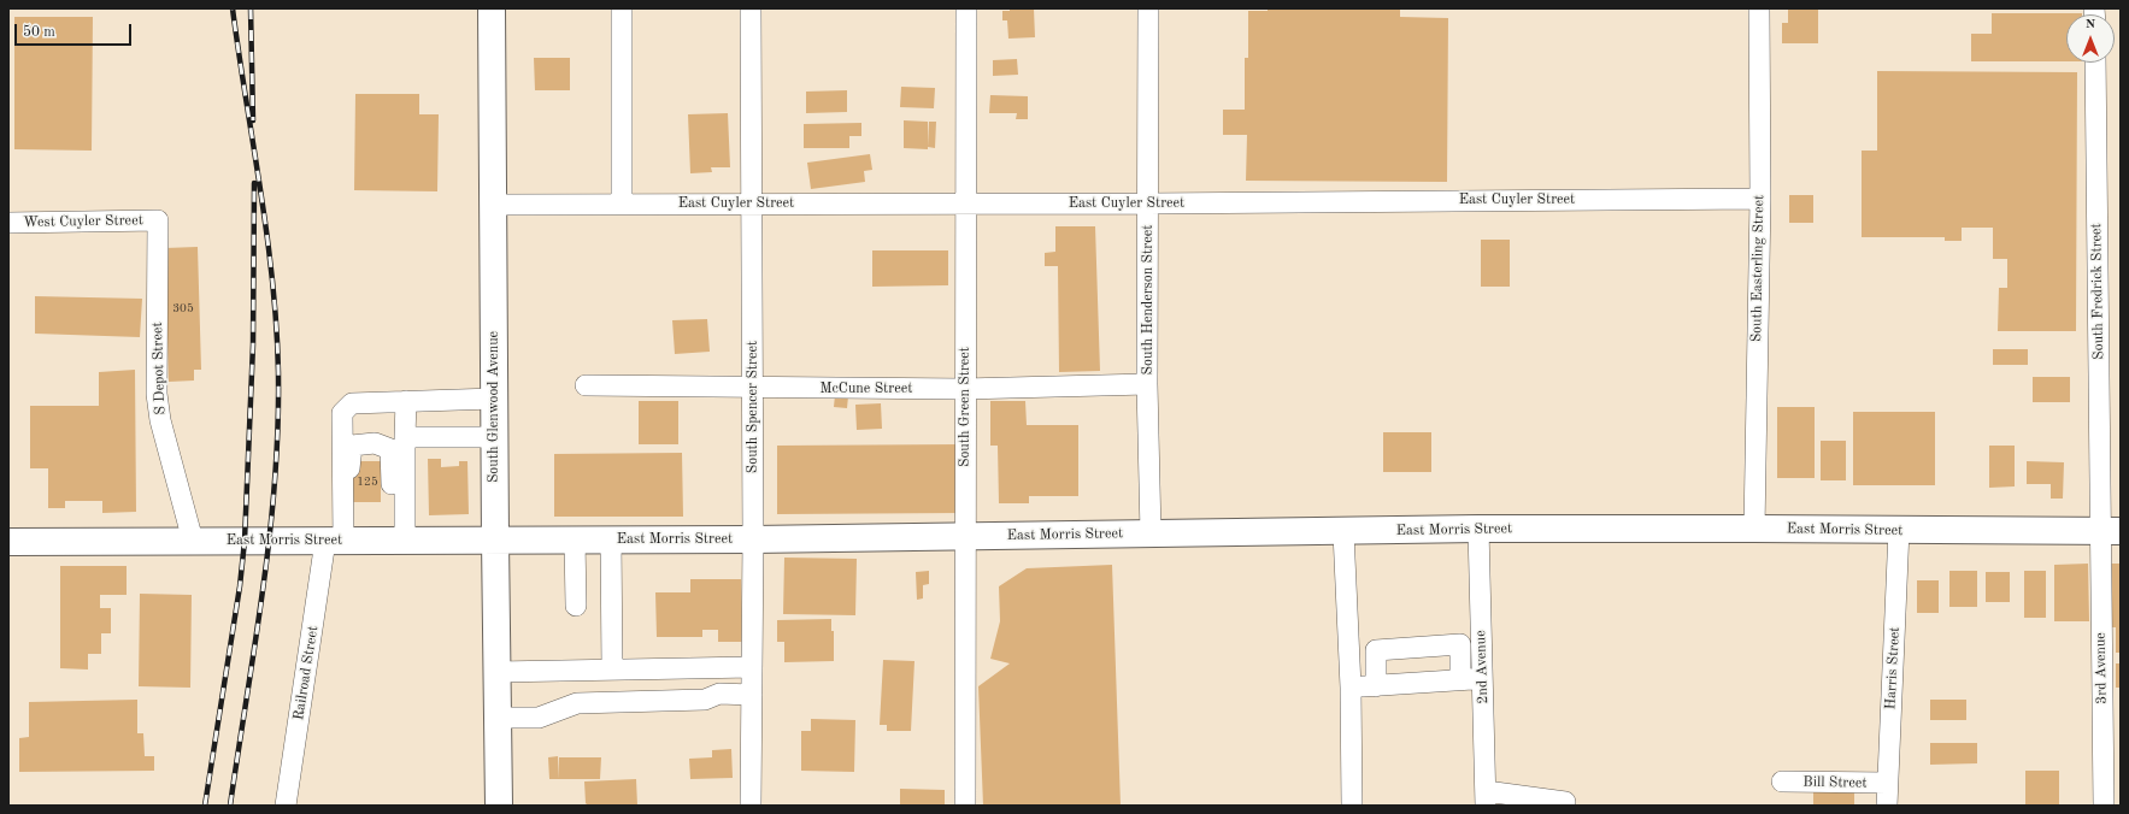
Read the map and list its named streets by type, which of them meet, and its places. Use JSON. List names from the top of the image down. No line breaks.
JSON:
{"streets":{"main road":["South Glenwood Avenue","East Morris Street"],"street":["East Cuyler Street","West Cuyler Street","South Easterling Street","South Fredrick Street","South Henderson Street","S Depot Street","McCune Street","South Spencer Street","South Green Street","2nd Avenue","Harris Street","3rd Avenue","Railroad Street","Bill Street"]},"crossings":[["East Cuyler Street","South Easterling Street"],["East Cuyler Street","South Henderson Street"],["East Cuyler Street","South Glenwood Avenue"],["East Cuyler Street","South Spencer Street"],["East Cuyler Street","South Green Street"],["West Cuyler Street","S Depot Street"],["South Easterling Street","East Morris Street"],["South Fredrick Street","East Morris Street"],["South Fredrick Street","3rd Avenue"],["South Henderson Street","McCune Street"],["South Henderson Street","East Morris Street"],["S Depot Street","East Morris Street"],["McCune Street","South Spencer Street"],["McCune Street","South Green Street"],["South Glenwood Avenue","East Morris Street"],["South Spencer Street","East Morris Street"],["South Green Street","East Morris Street"],["East Morris Street","2nd Avenue"],["East Morris Street","Harris Street"],["East Morris Street","3rd Avenue"],["East Morris Street","Railroad Street"],["Harris Street","Bill Street"]],"house_numbers":["305","125"],"scale_bar":"50 m","north":"top"}
